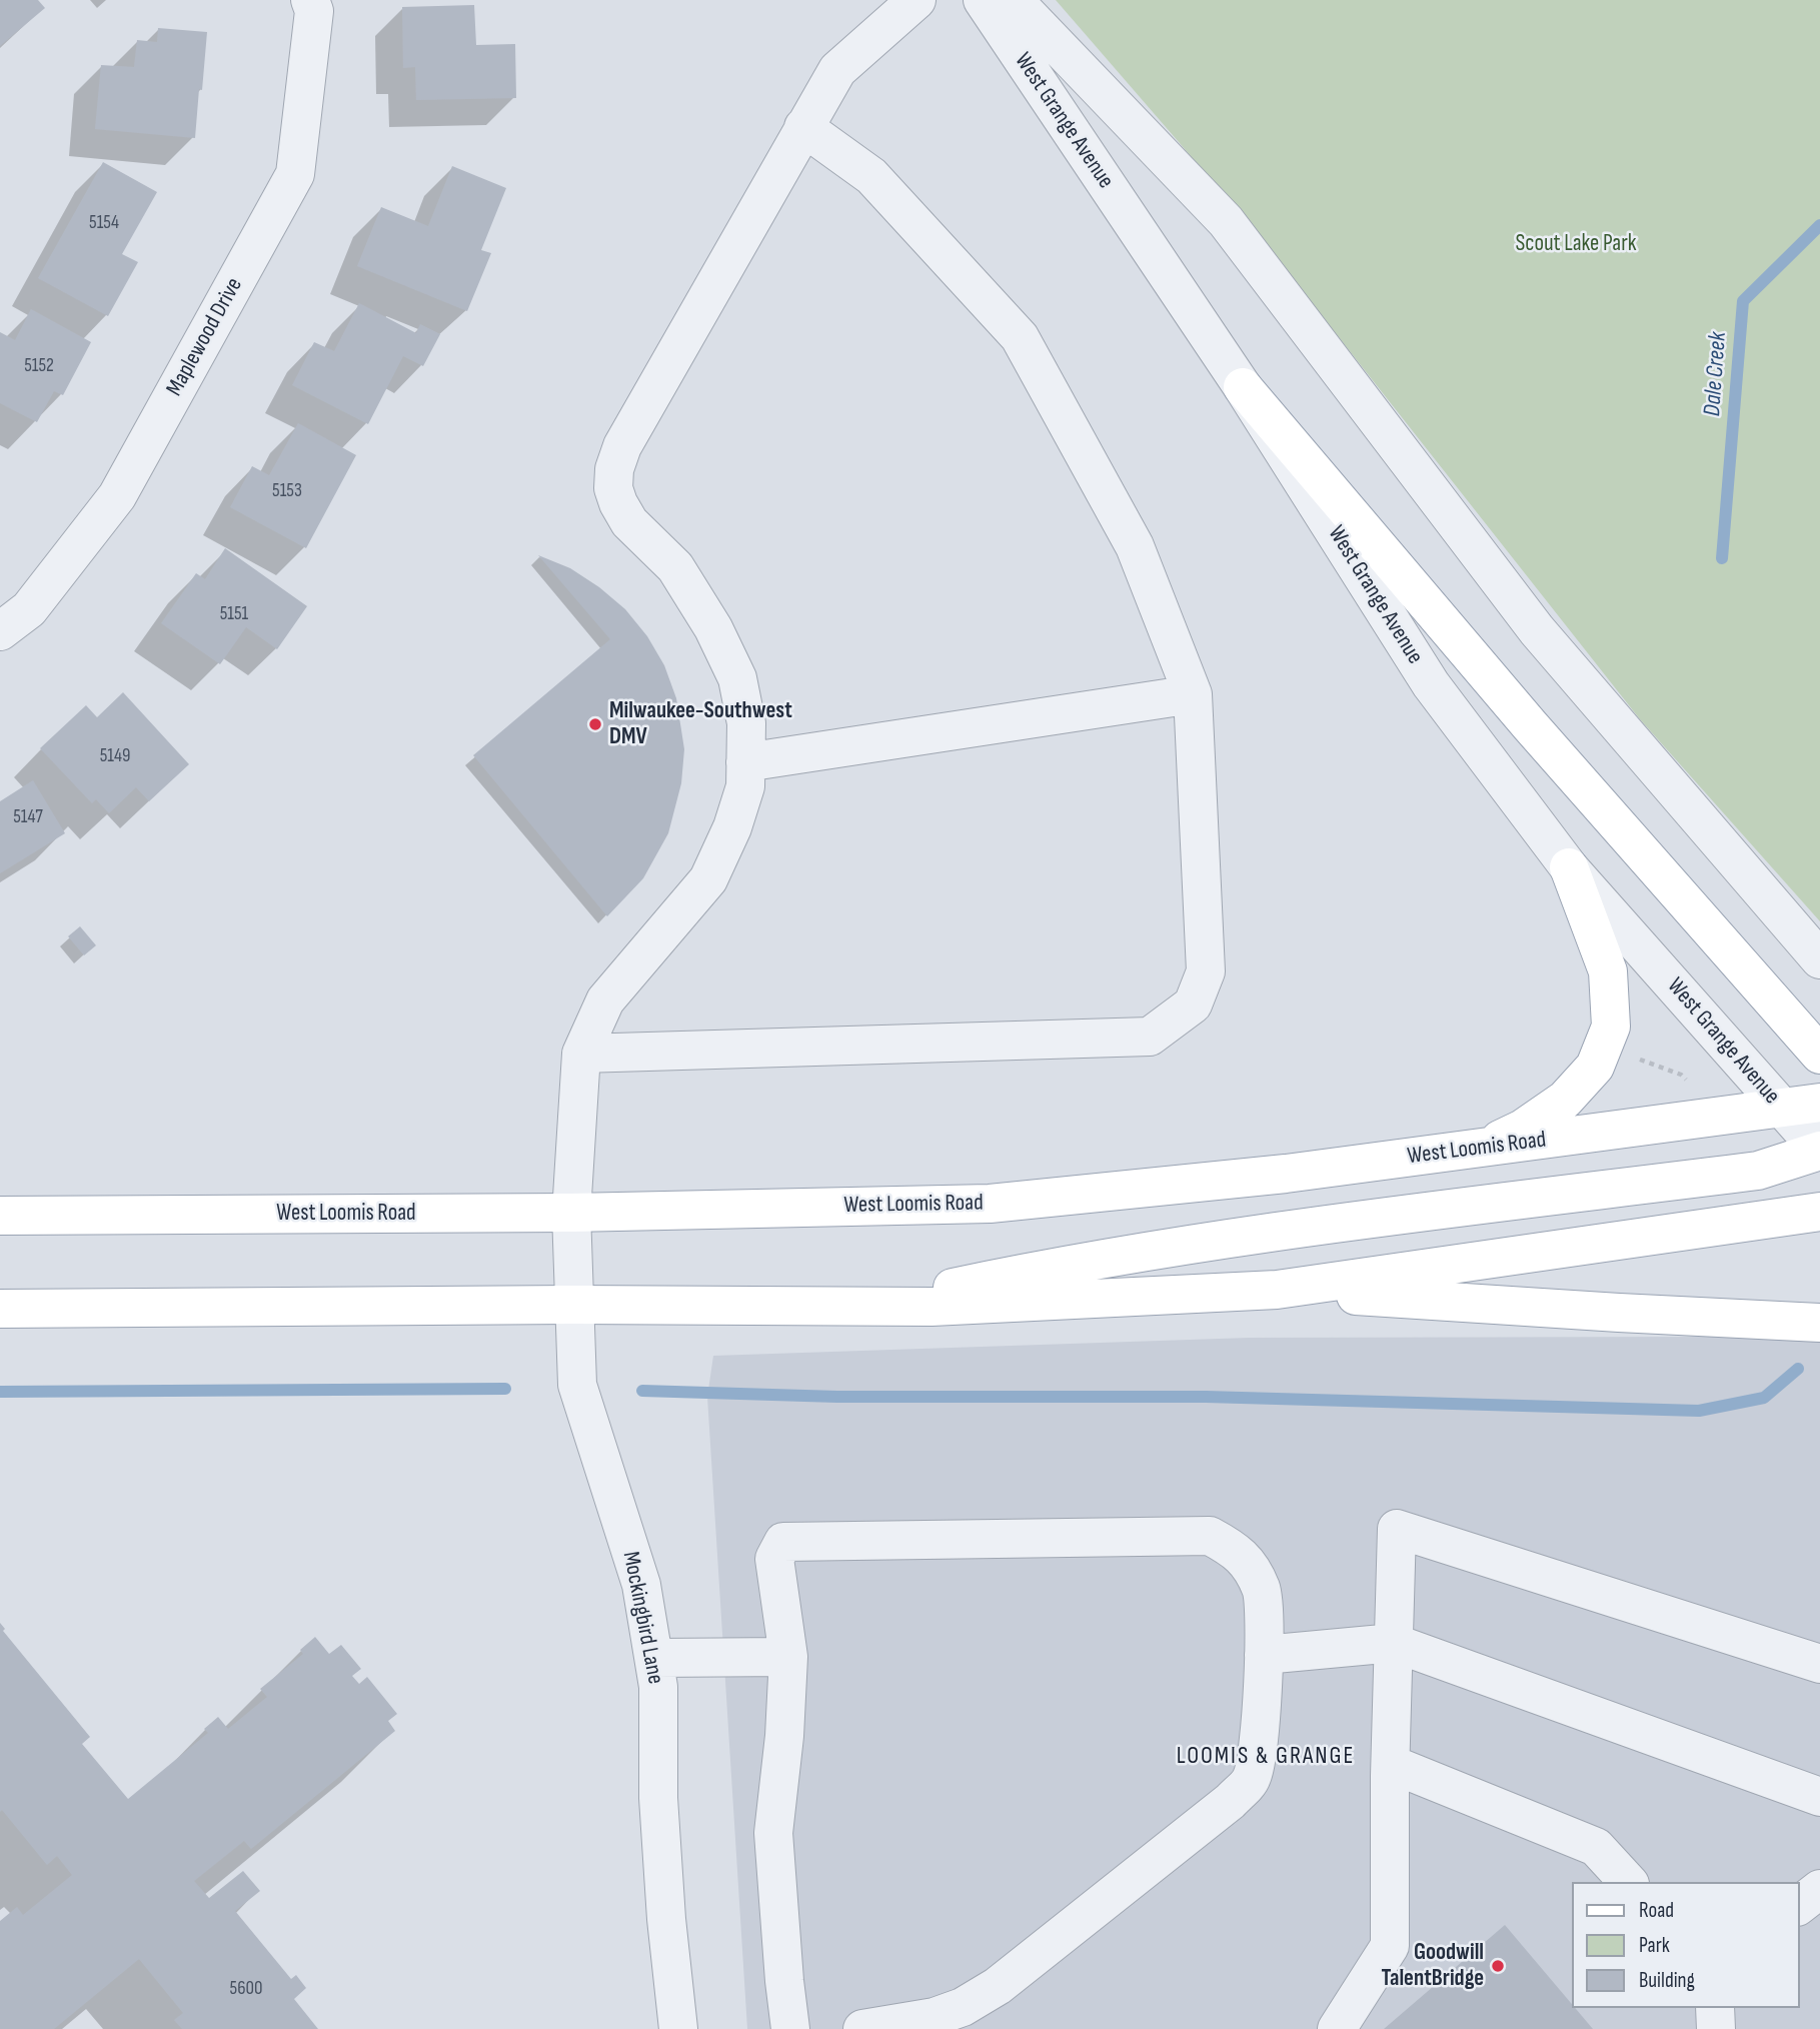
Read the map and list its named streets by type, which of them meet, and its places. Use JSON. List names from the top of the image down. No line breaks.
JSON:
{"streets":{"main road":["West Loomis Road"],"street":["West Grange Avenue","Maplewood Drive","Mockingbird Lane"]},"crossings":[["West Grange Avenue","West Loomis Road"],["West Loomis Road","Mockingbird Lane"]],"districts":["LOOMIS & GRANGE"],"water":["Dale Creek"],"parks":["Scout Lake Park"],"places":["Milwaukee-Southwest DMV","Goodwill TalentBridge"],"house_numbers":["5154","5152","5153","5151","5149","5147","5600"],"legend":["Road","Park","Building"]}
